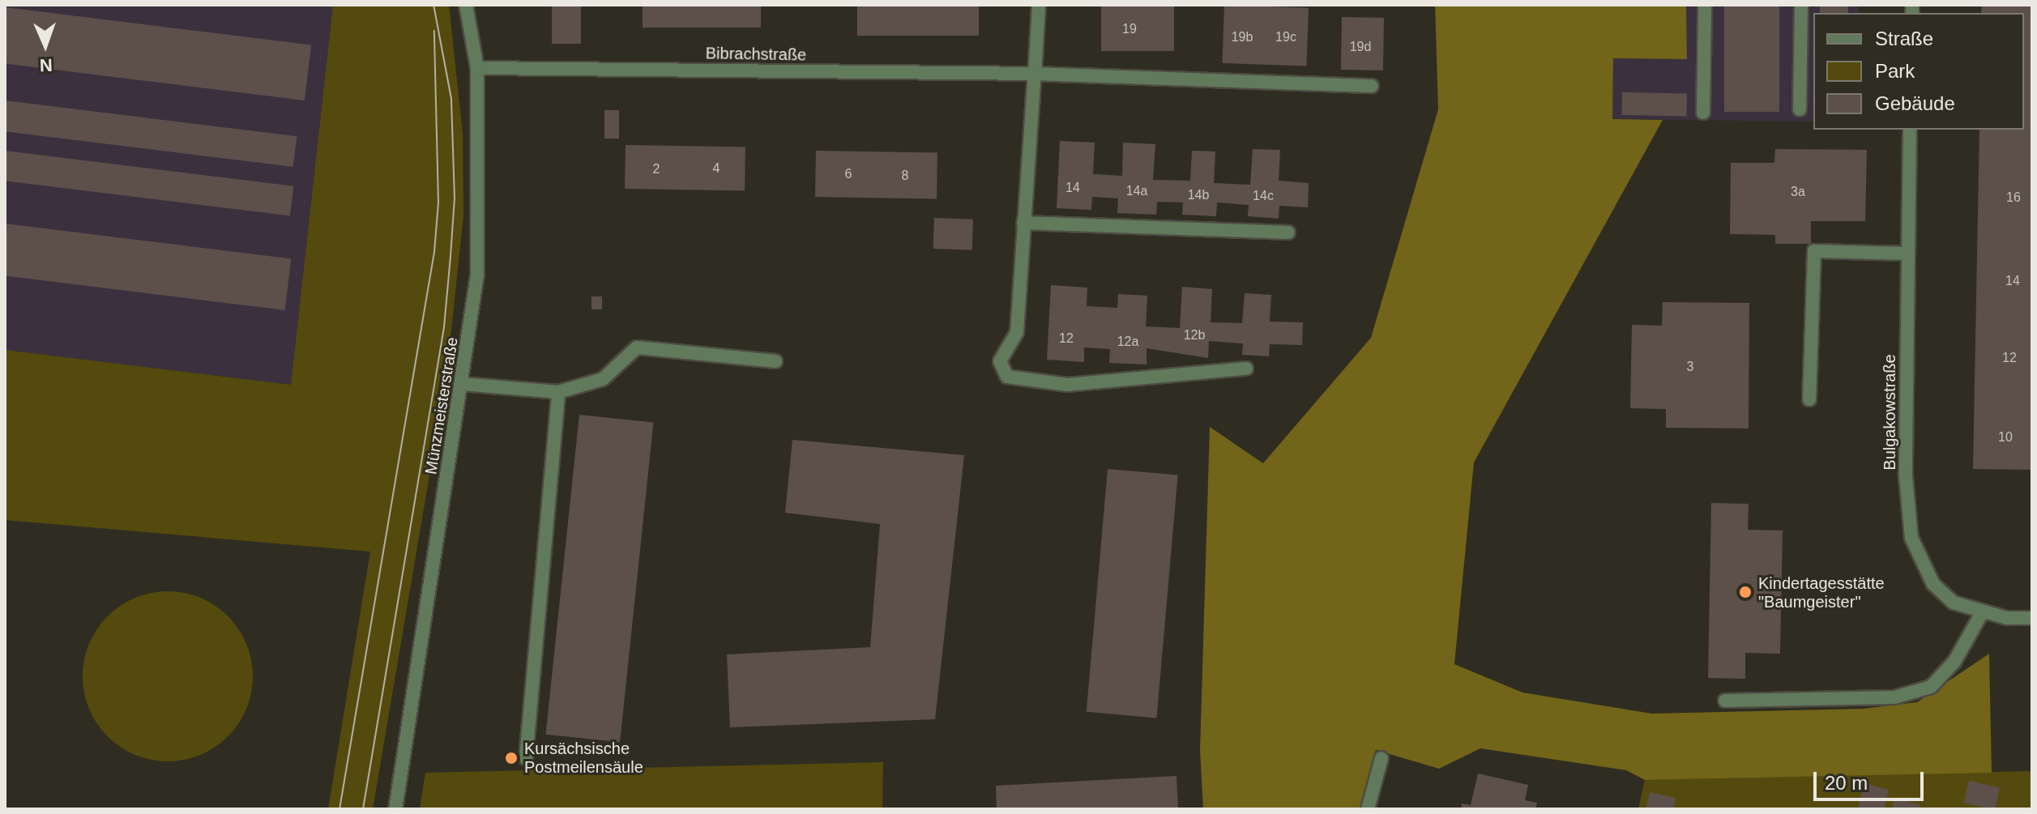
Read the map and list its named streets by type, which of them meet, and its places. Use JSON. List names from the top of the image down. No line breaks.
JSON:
{"streets":{"street":["Bibrachstraße","Münzmeisterstraße","Bulgakowstraße"]},"crossings":[["Bibrachstraße","Münzmeisterstraße"]],"places":["Kindertagesstätte \"Baumgeister\"","Kursächsische Postmeilensäule"],"house_numbers":["19","19b","19c","19d","4","2","6","8","14","14a","3a","14b","14c","16","14","12b","12","12a","12","3","10"],"legend":["Straße","Park","Gebäude"],"scale_bar":"20 m","north":"bottom"}
